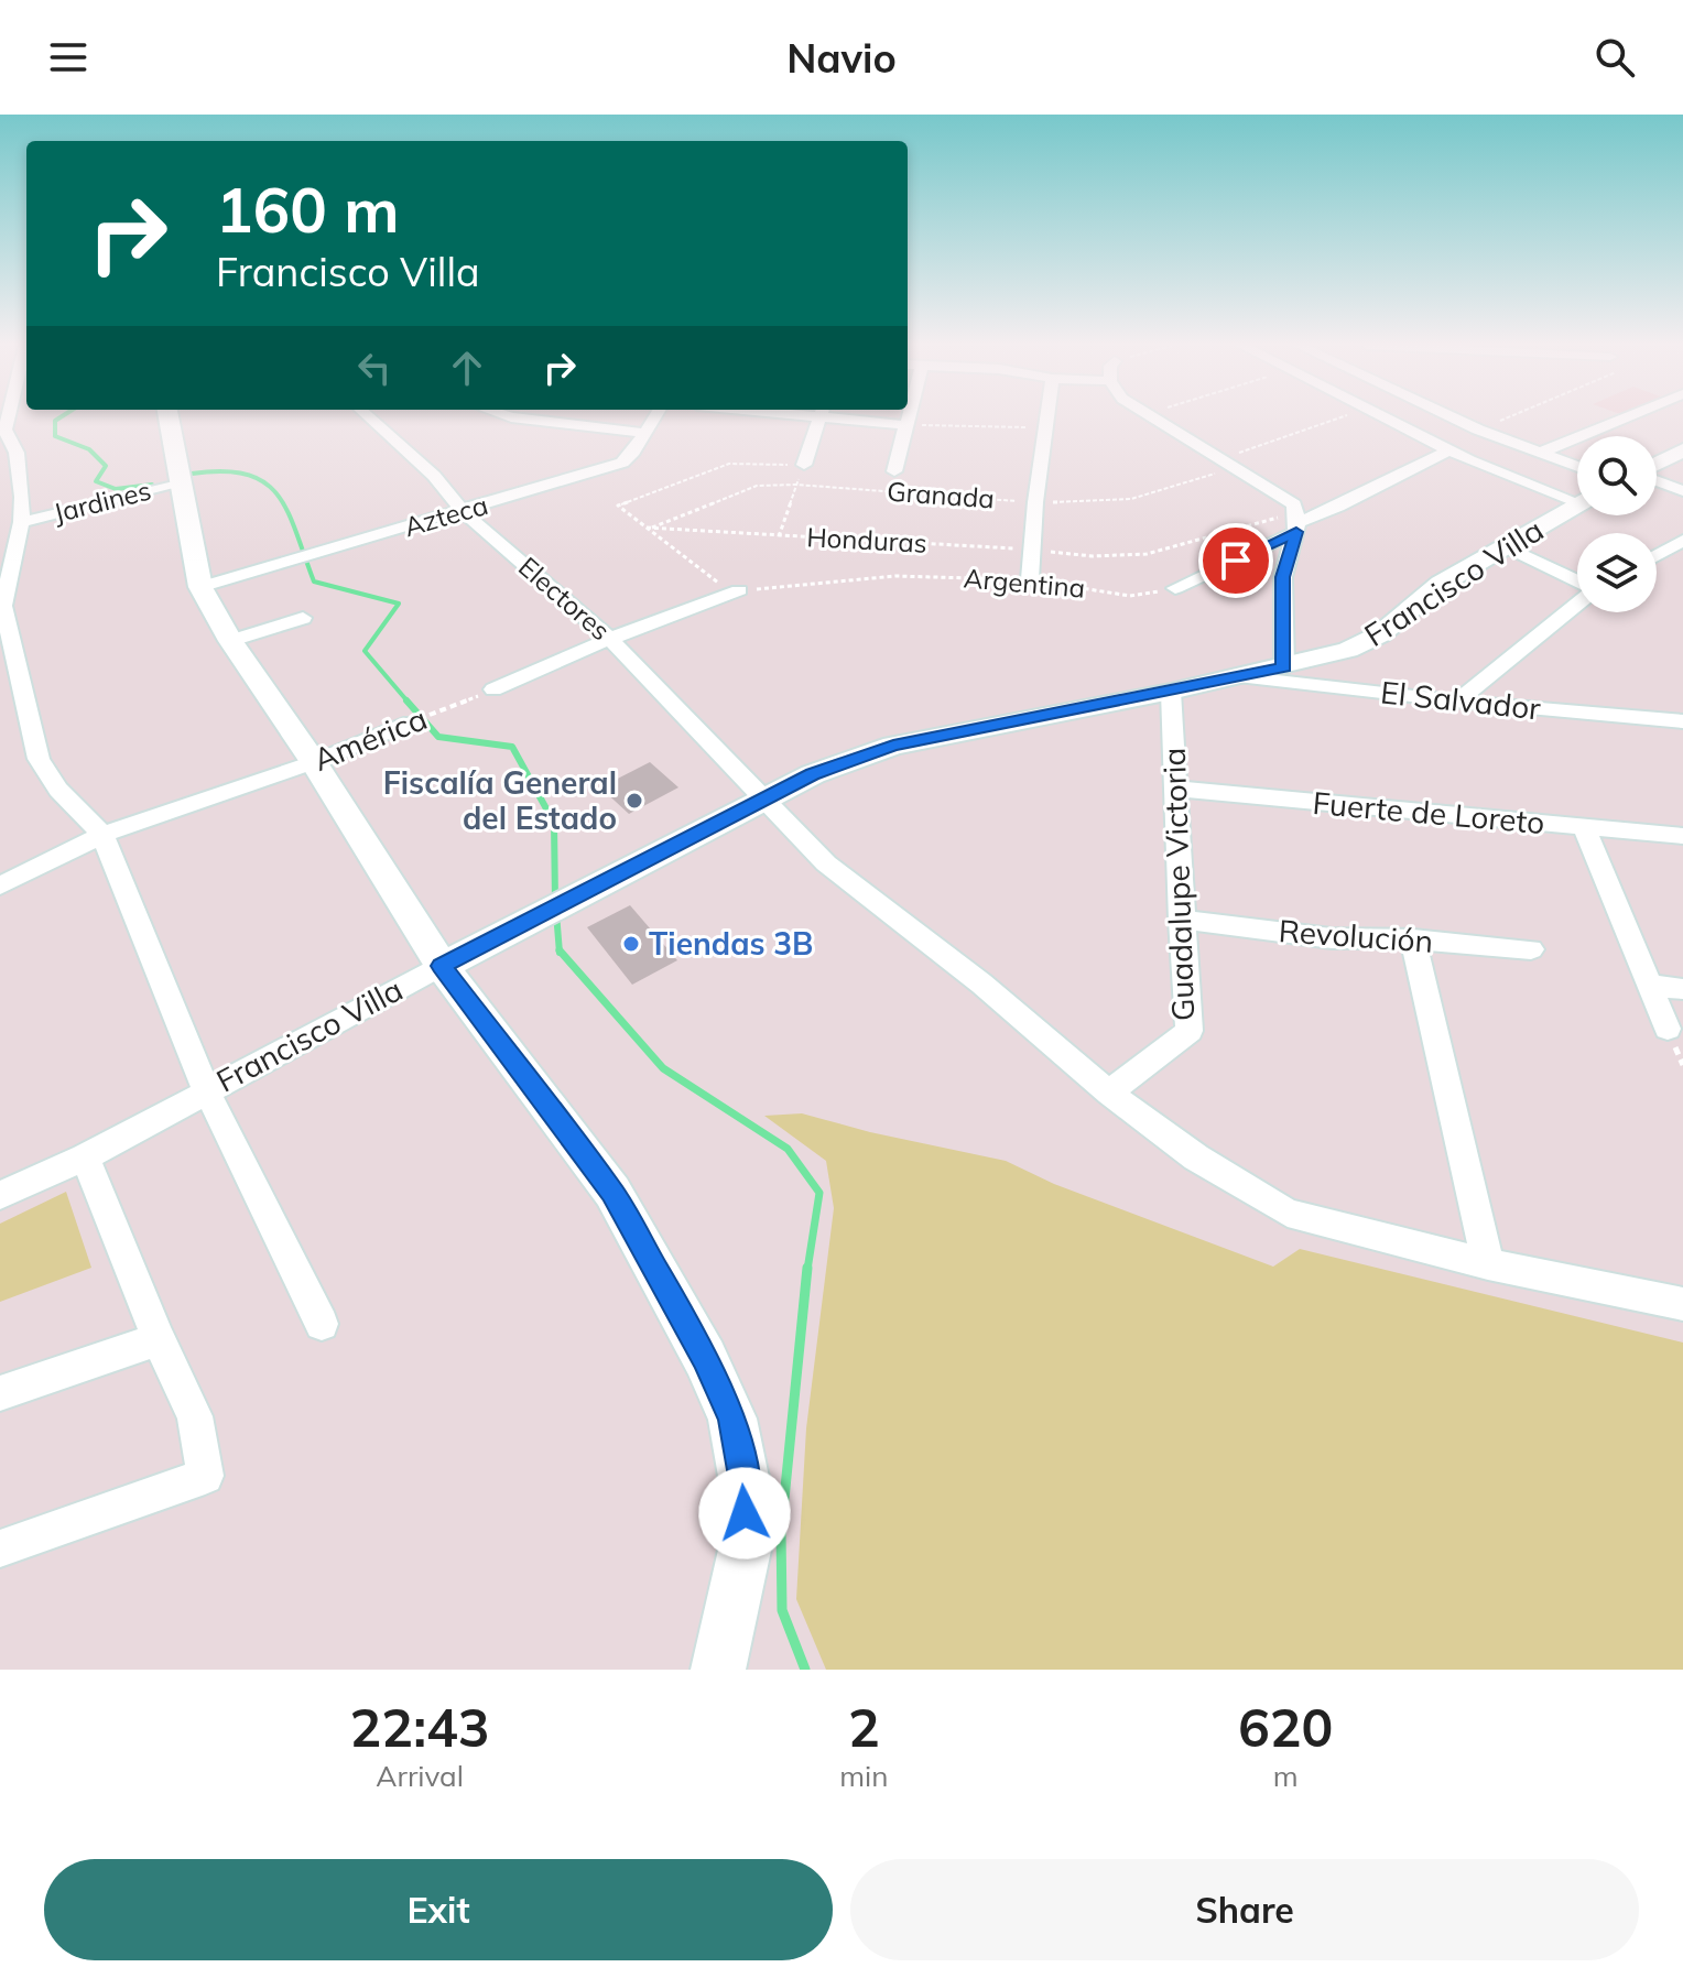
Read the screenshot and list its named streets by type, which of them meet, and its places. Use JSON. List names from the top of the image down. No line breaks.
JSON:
{"streets":{"street":["Jardines","Azteca","Francisco Villa","Electores","El Salvador","América","Fuerte de Loreto","Guadalupe Victoria","Revolución"],"path":["Granada","Honduras","Argentina"]},"crossings":[["Granada","Honduras"],["Azteca","Electores"],["Francisco Villa","Electores"],["Francisco Villa","El Salvador"],["Francisco Villa","Guadalupe Victoria"],["Electores","Guadalupe Victoria"],["Fuerte de Loreto","Guadalupe Victoria"],["Guadalupe Victoria","Revolución"]],"places":["Fiscalía General del Estado","Tiendas 3B"],"page":{"header":"Navio","turn":["160 m","Francisco Villa"],"eta":["22:43","Arrival","2","min","620","m"],"buttons":["Exit","Share"]}}
